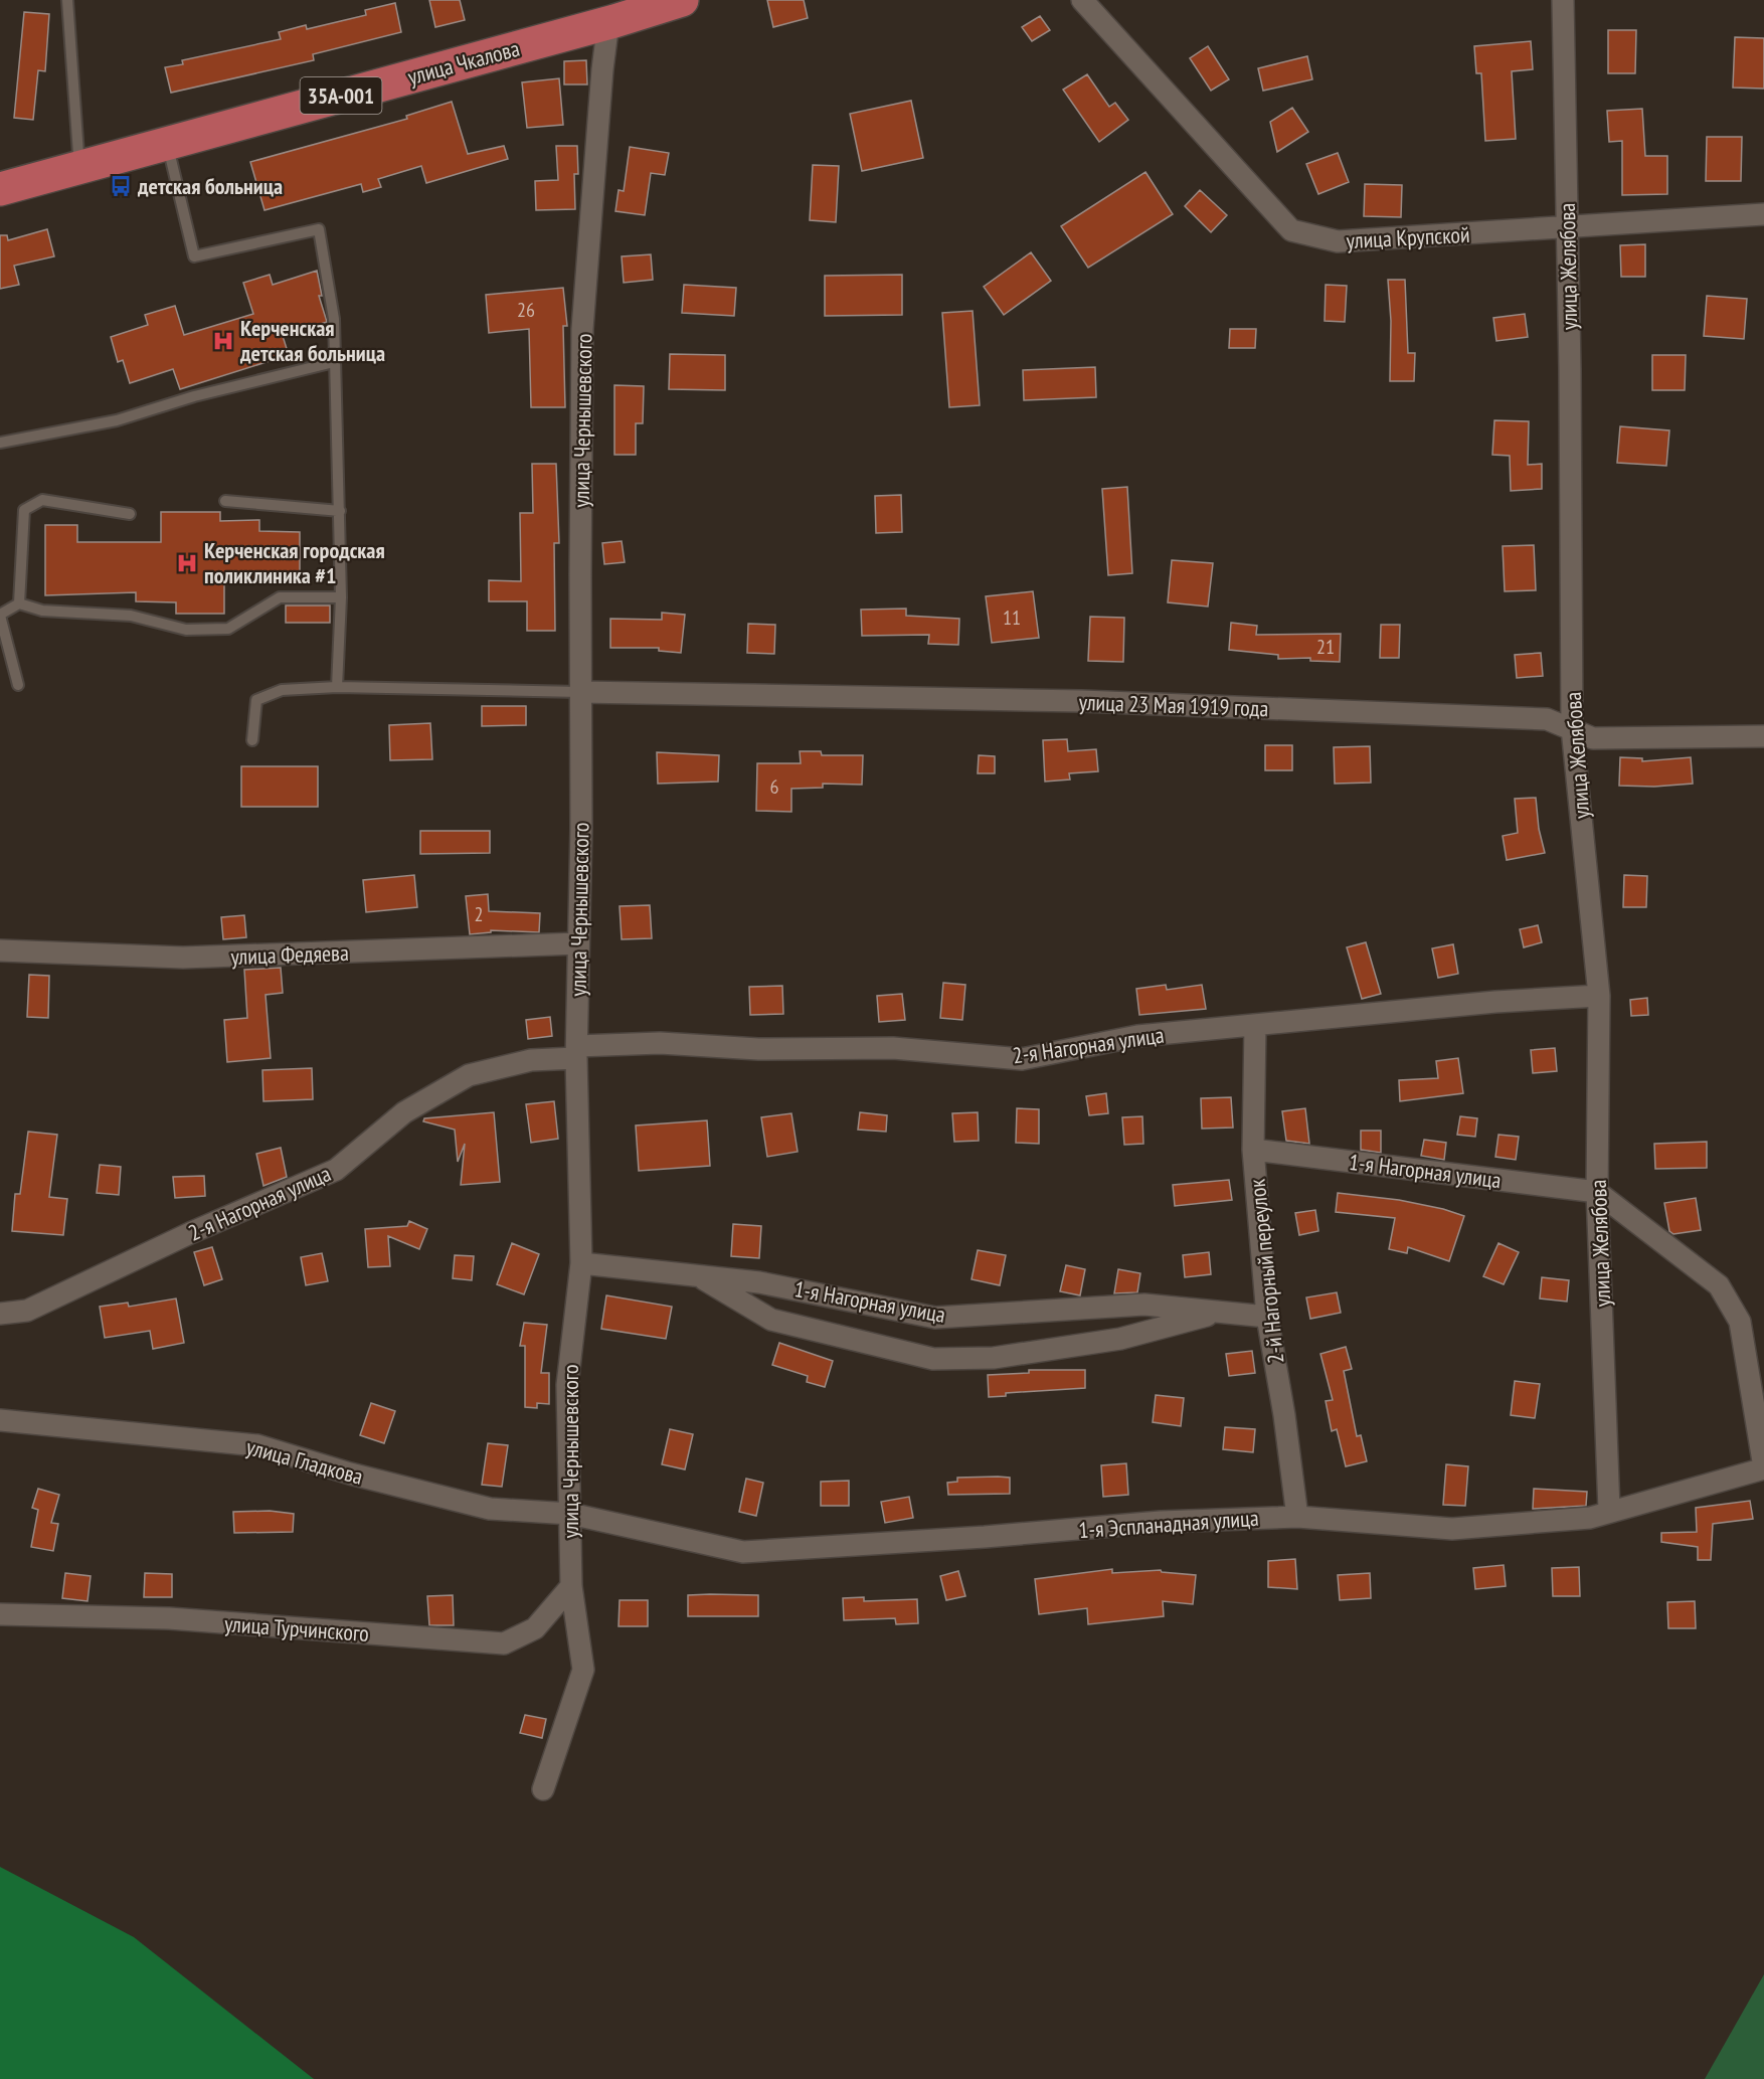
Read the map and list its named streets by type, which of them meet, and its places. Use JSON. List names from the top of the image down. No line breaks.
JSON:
{"streets":{"main road":["улица Чкалова","35А-001"],"street":["улица Крупской","улица Желябова","улица Чернышевского","улица 23 Мая 1919 года","улица Федяева","2-я Нагорная улица","1-я Нагорная улица","2-й Нагорный переулок","улица Гладкова","1-я Эспланадная улица","улица Турчинского"]},"crossings":[["улица Чкалова","улица Чернышевского"],["улица Крупской","улица Желябова"],["улица Желябова","улица 23 Мая 1919 года"],["улица Желябова","2-я Нагорная улица"],["улица Желябова","1-я Нагорная улица"],["улица Желябова","1-я Эспланадная улица"],["улица Чернышевского","улица 23 Мая 1919 года"],["улица Чернышевского","улица Федяева"],["улица Чернышевского","2-я Нагорная улица"],["улица Чернышевского","1-я Нагорная улица"],["улица Чернышевского","улица Гладкова"],["улица Чернышевского","1-я Эспланадная улица"],["улица Чернышевского","улица Турчинского"],["2-я Нагорная улица","2-й Нагорный переулок"],["1-я Нагорная улица","2-й Нагорный переулок"],["2-й Нагорный переулок","1-я Эспланадная улица"],["улица Гладкова","1-я Эспланадная улица"]],"places":{"bus stop":["детская больница"],"hospital":["Керченская детская больница","Керченская городская поликлиника #1"]},"house_numbers":["26","11","21","6","2"]}
